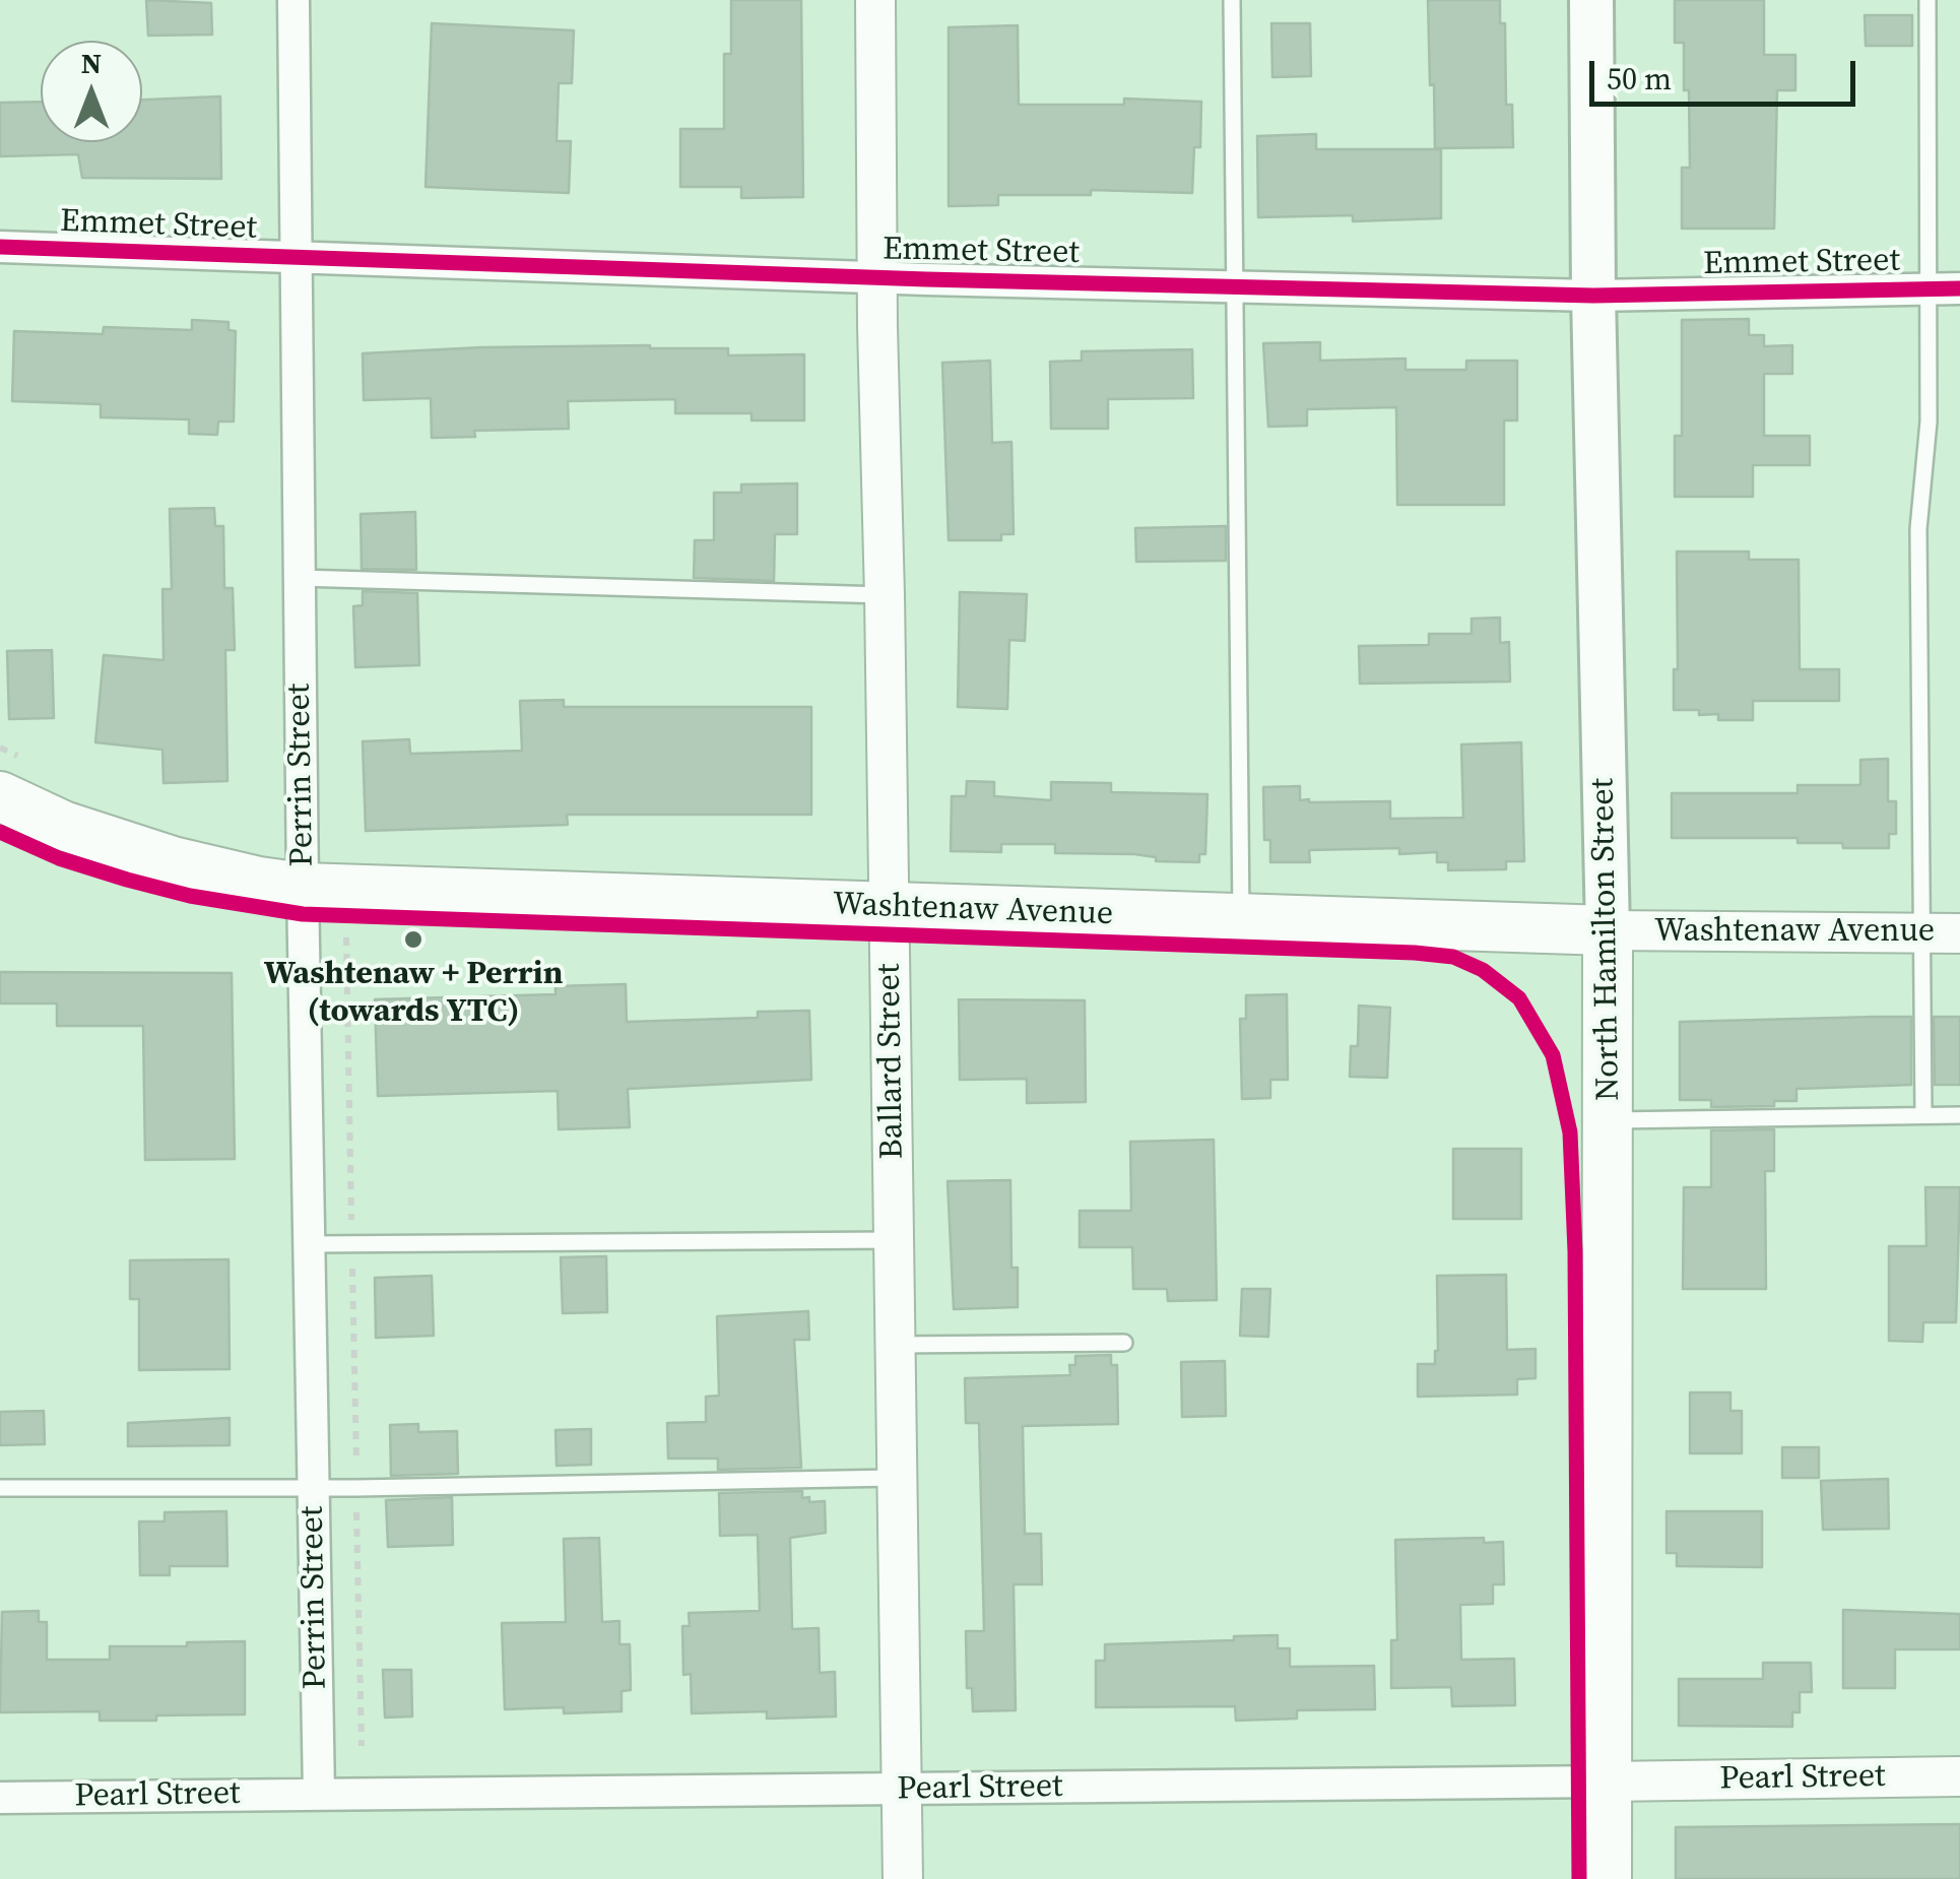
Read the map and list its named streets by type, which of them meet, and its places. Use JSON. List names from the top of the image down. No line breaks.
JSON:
{"streets":{"main road":["Washtenaw Avenue","North Hamilton Street"],"street":["Emmet Street","Perrin Street","Ballard Street","Pearl Street"]},"crossings":[["Emmet Street","Perrin Street"],["Emmet Street","North Hamilton Street"],["Emmet Street","Ballard Street"],["Perrin Street","Washtenaw Avenue"],["Perrin Street","Pearl Street"],["Washtenaw Avenue","North Hamilton Street"],["Washtenaw Avenue","Ballard Street"],["North Hamilton Street","Pearl Street"],["Ballard Street","Pearl Street"]],"places":["Washtenaw + Perrin (towards YTC)"],"scale_bar":"50 m","north":"top"}
